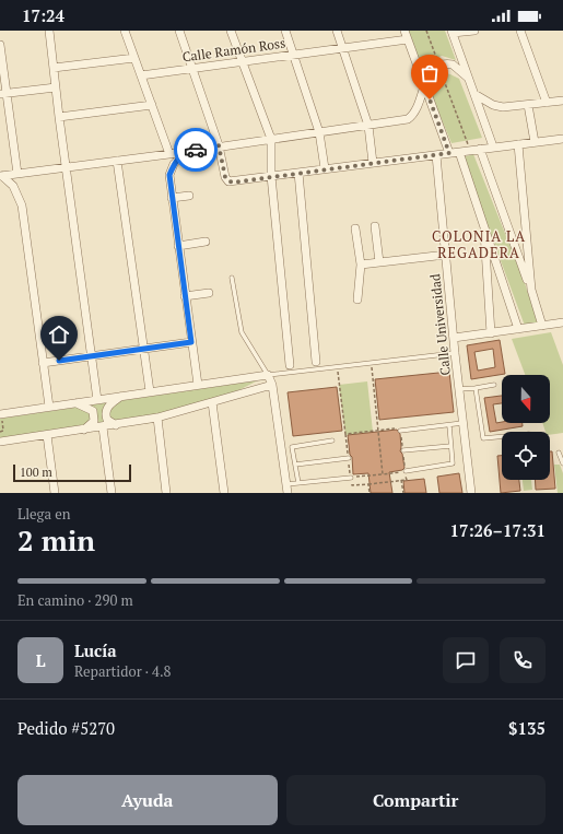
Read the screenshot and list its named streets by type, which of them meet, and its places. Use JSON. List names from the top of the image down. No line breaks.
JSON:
{"streets":{"street":["Calle Ramón Ross","Calle Universidad"]},"districts":["COLONIA LA REGADERA"],"scale_bar":"100 m","north":"bottom","page":{"status":"17:24","scale":"100 m","heading":["2 min","Llega en","17:26–17:31"],"panel":["Lucía","Repartidor · 4.8","Pedido #5270","$135"],"bar":"En camino · 290 m","round":"L","buttons":["Ayuda","Compartir"]}}
